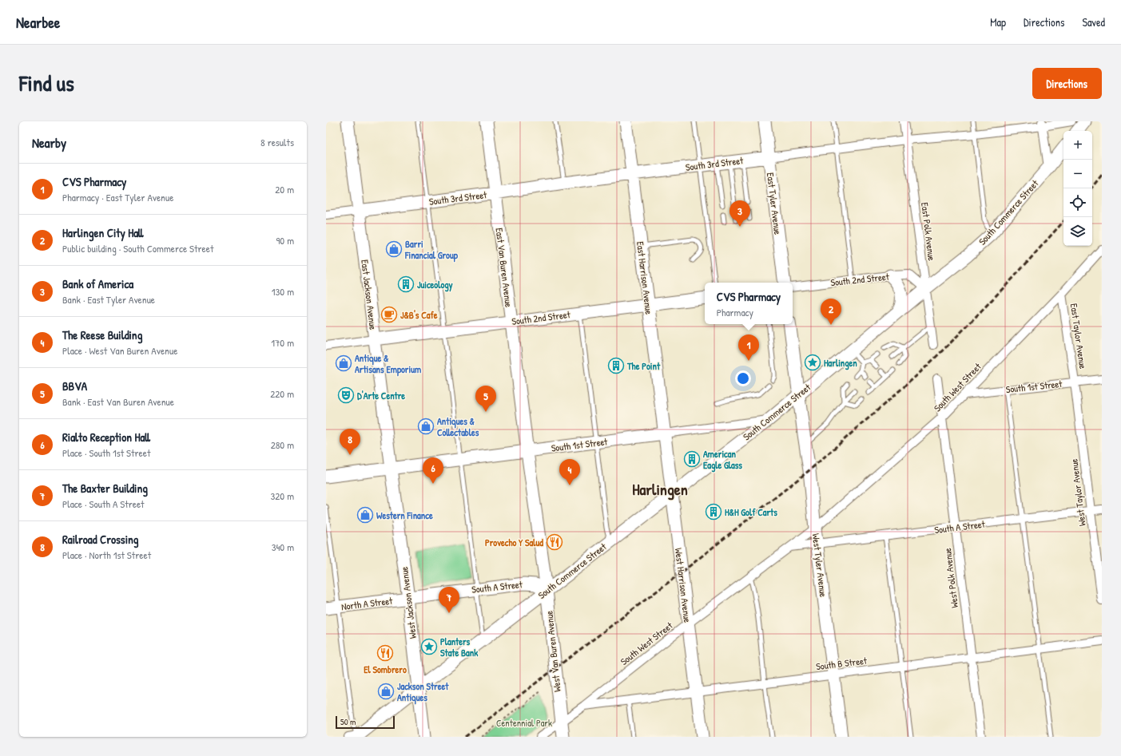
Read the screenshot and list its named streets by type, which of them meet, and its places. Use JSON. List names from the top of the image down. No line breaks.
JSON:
{"streets":{"street":["South 3rd Street","East Tyler Avenue","South Commerce Street","East Polk Avenue","East Van Buren Avenue","East Harrison Avenue","South 2nd Street","East Jackson Avenue","East Taylor Avenue","South 1st Street","South West Street","West Taylor Avenue","South A Street","West Tyler Avenue","West Polk Avenue","West Harrison Avenue","West Jackson Avenue","North A Street","West Van Buren Avenue","South B Street"]},"crossings":[["South 3rd Street","East Tyler Avenue"],["South 3rd Street","East Polk Avenue"],["South 3rd Street","East Van Buren Avenue"],["South 3rd Street","East Harrison Avenue"],["South 3rd Street","East Jackson Avenue"],["South Commerce Street","East Polk Avenue"],["South Commerce Street","South 2nd Street"],["South Commerce Street","South 1st Street"],["South Commerce Street","South A Street"],["South Commerce Street","West Tyler Avenue"],["South Commerce Street","West Harrison Avenue"],["South Commerce Street","West Jackson Avenue"],["South Commerce Street","West Van Buren Avenue"],["East Polk Avenue","South 2nd Street"],["East Van Buren Avenue","South 2nd Street"],["East Van Buren Avenue","South 1st Street"],["East Van Buren Avenue","West Van Buren Avenue"],["East Harrison Avenue","South 2nd Street"],["East Harrison Avenue","South 1st Street"],["East Harrison Avenue","West Harrison Avenue"],["South 2nd Street","East Jackson Avenue"],["East Jackson Avenue","South 1st Street"],["East Jackson Avenue","West Jackson Avenue"],["East Taylor Avenue","South 1st Street"],["East Taylor Avenue","South West Street"],["East Taylor Avenue","West Taylor Avenue"],["South 1st Street","South West Street"],["South 1st Street","West Taylor Avenue"],["South 1st Street","West Harrison Avenue"],["South 1st Street","West Jackson Avenue"],["South 1st Street","West Van Buren Avenue"],["South West Street","West Tyler Avenue"],["South West Street","West Polk Avenue"],["South West Street","West Harrison Avenue"],["South West Street","West Van Buren Avenue"],["South West Street","South B Street"],["West Taylor Avenue","South A Street"],["South A Street","West Tyler Avenue"],["South A Street","West Polk Avenue"],["South A Street","West Jackson Avenue"],["South A Street","North A Street"],["South A Street","West Van Buren Avenue"],["West Tyler Avenue","South B Street"],["West Polk Avenue","South B Street"],["West Harrison Avenue","South B Street"],["West Jackson Avenue","North A Street"]],"districts":["Harlingen"],"parks":["Centennial Park"],"places":{"shop":["Barri Financial Group","Antique & Artisans Emporium","Antiques & Collectables","Western Finance","Jackson Street Antiques"],"building":["Juiceology","The Point","American Eagle Glass","H&H Golf Carts"],"cafe":["J&B's Cafe"],"place":["Harlingen","Planters State Bank"],"theatre":["D'Arte Centre"],"restaurant":["Provecho Y Salud","El Sombrero"]},"scale_bar":"50 m","page":{"header":"Nearbee","nav":["Map","Directions","Saved"],"title":"Find us","buttons":"Directions","heading":["Nearby","8 results"],"map_buttons":["+","−"],"list":[{"mark":"1","name":"CVS Pharmacy","note":"Pharmacy · East Tyler Avenue","value":"20 m"},{"mark":"2","name":"Harlingen City Hall","note":"Public building · South Commerce Street","value":"90 m"},{"mark":"3","name":"Bank of America","note":"Bank · East Tyler Avenue","value":"130 m"},{"mark":"4","name":"The Reese Building","note":"Place · West Van Buren Avenue","value":"170 m"},{"mark":"5","name":"BBVA","note":"Bank · East Van Buren Avenue","value":"220 m"},{"mark":"6","name":"Rialto Reception Hall","note":"Place · South 1st Street","value":"280 m"},{"mark":"7","name":"The Baxter Building","note":"Place · South A Street","value":"320 m"},{"mark":"8","name":"Railroad Crossing","note":"Place · North 1st Street","value":"340 m"}],"pins":["3","2","1","5","8","6","4","7"],"popup":["CVS Pharmacy","Pharmacy"],"scale":"50 m"}}
